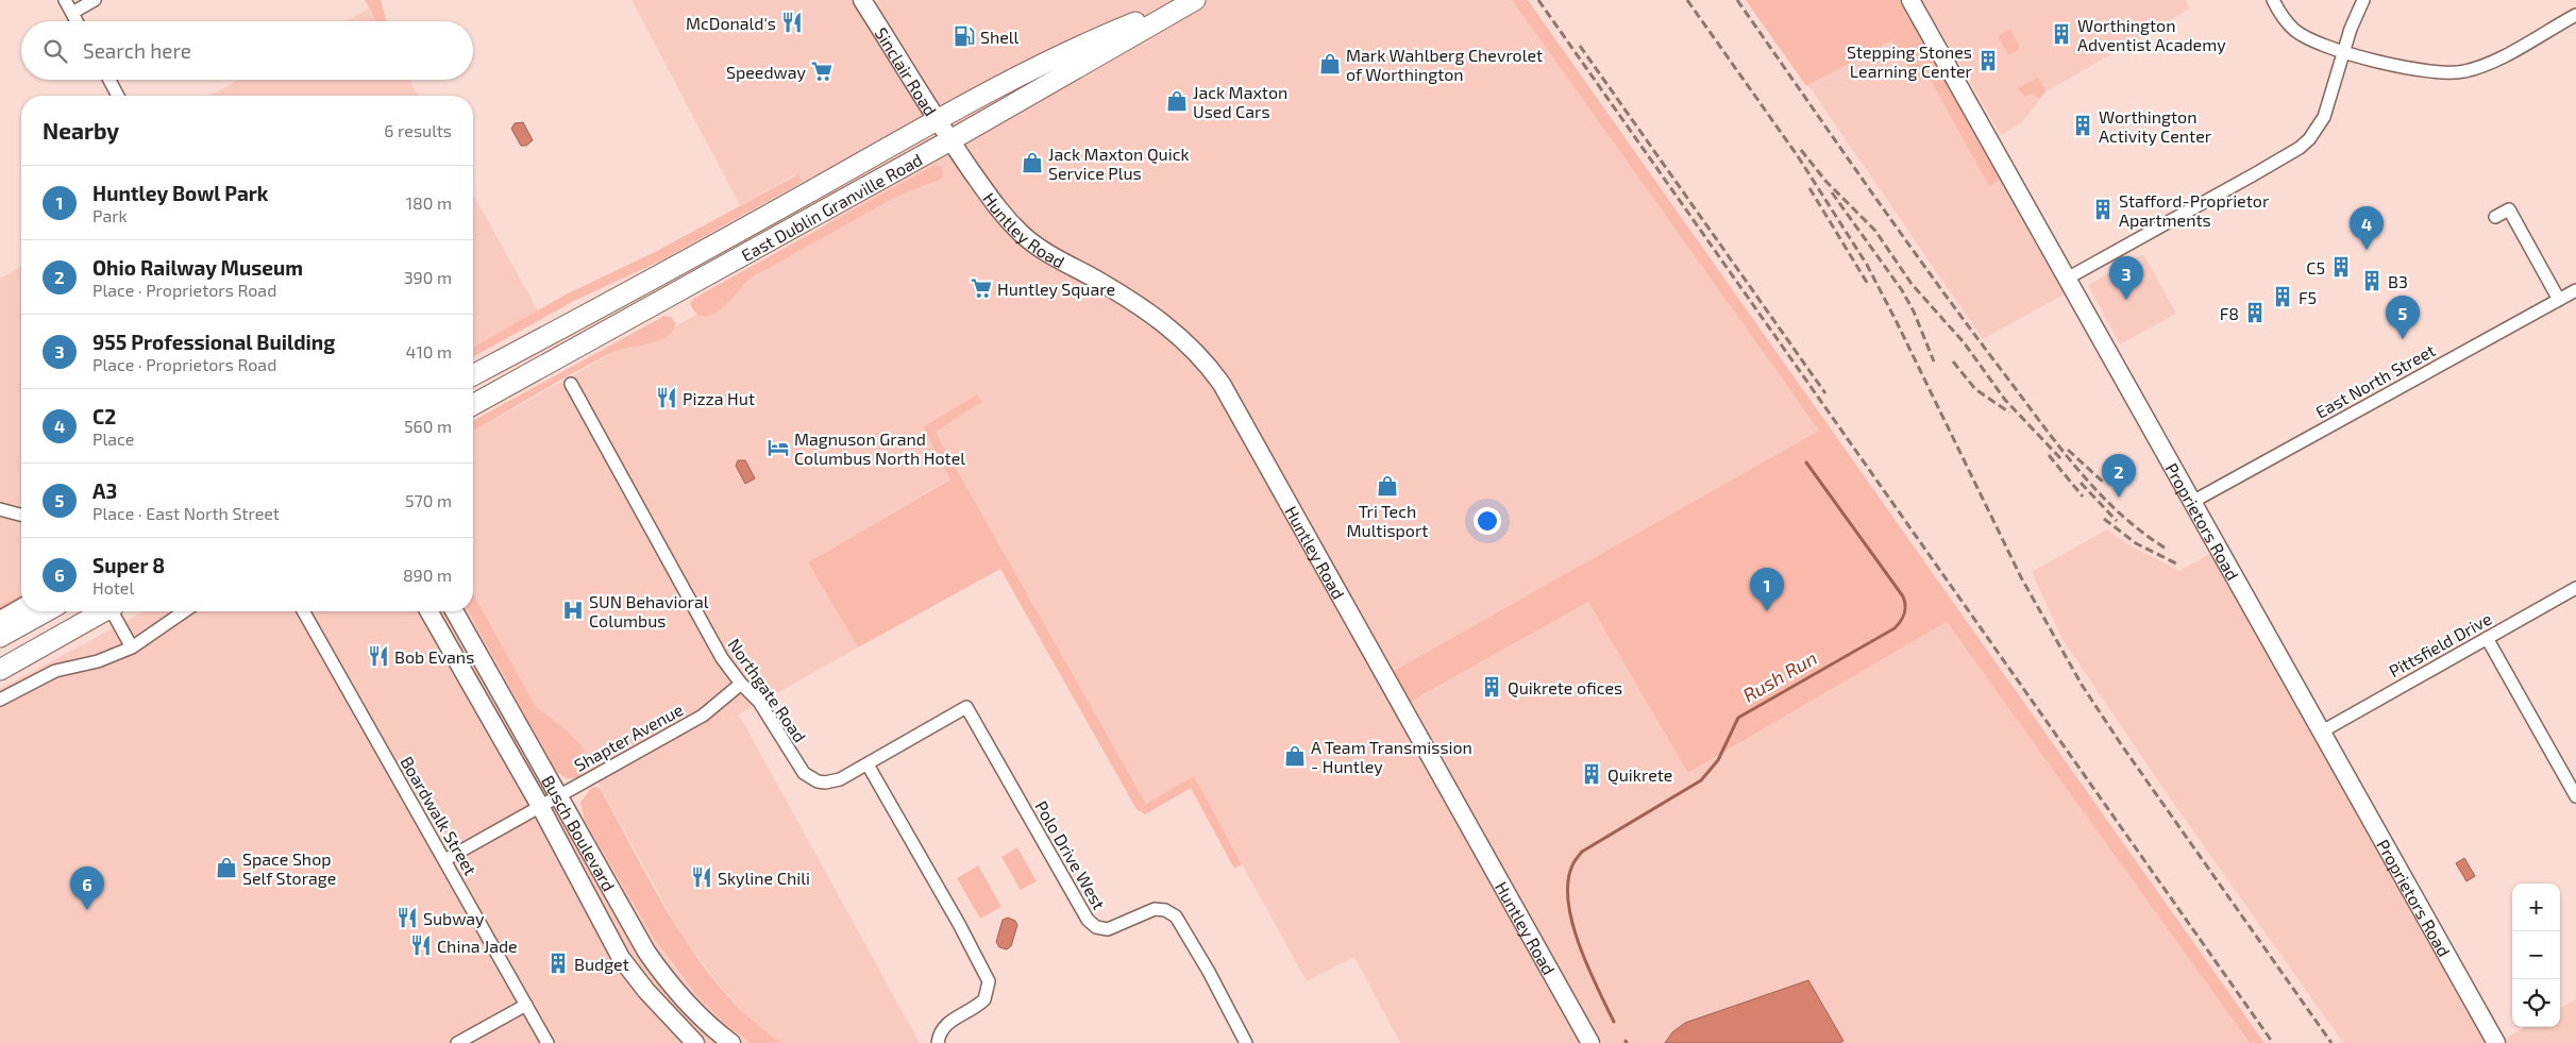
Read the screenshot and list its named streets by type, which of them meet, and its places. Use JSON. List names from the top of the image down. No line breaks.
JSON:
{"streets":{"main road":["Sinclair Road","East Dublin Granville Road","Huntley Road","Proprietors Road","Busch Boulevard"],"street":["East North Street","Pittsfield Drive","Northgate Road","Shapter Avenue","Boardwalk Street","Polo Drive West"]},"crossings":[["Sinclair Road","East Dublin Granville Road"],["Sinclair Road","Huntley Road"],["East Dublin Granville Road","Huntley Road"],["East North Street","Proprietors Road"],["Proprietors Road","Pittsfield Drive"],["Northgate Road","Shapter Avenue"],["Northgate Road","Polo Drive West"],["Shapter Avenue","Boardwalk Street"],["Shapter Avenue","Busch Boulevard"]],"water":["Rush Run"],"places":{"restaurant":["McDonald's","Pizza Hut","Bob Evans","Skyline Chili","Subway","China Jade"],"building":["Worthington Adventist Academy","Stepping Stones Learning Center","Worthington Activity Center","Stafford-Proprietor Apartments","C5","B3","F5","F8","Quikrete ofices","Quikrete","Budget"],"fuel station":["Shell"],"shop":["Mark Wahlberg Chevrolet of Worthington","Jack Maxton Used Cars","Jack Maxton Quick Service Plus","Tri Tech Multisport","A Team Transmission - Huntley","Space Shop Self Storage"],"supermarket":["Speedway","Huntley Square"],"hotel":["Magnuson Grand Columbus North Hotel"],"hospital":["SUN Behavioral Columbus"]},"page":{"search":"Search here","heading":["Nearby","6 results"],"list":[{"mark":"1","name":"Huntley Bowl Park","note":"Park","value":"180 m"},{"mark":"2","name":"Ohio Railway Museum","note":"Place · Proprietors Road","value":"390 m"},{"mark":"3","name":"955 Professional Building","note":"Place · Proprietors Road","value":"410 m"},{"mark":"4","name":"C2","note":"Place","value":"560 m"},{"mark":"5","name":"A3","note":"Place · East North Street","value":"570 m"},{"mark":"6","name":"Super 8","note":"Hotel","value":"890 m"}],"pins":["4","3","5","2","1","6"],"map_buttons":["+","−"]}}
